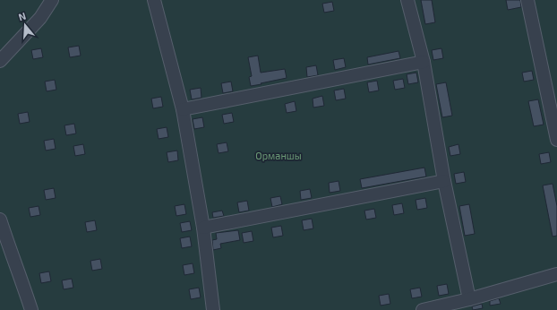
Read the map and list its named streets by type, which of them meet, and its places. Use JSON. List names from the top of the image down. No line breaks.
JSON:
{"parks":["Орманшы"],"north":"top"}
